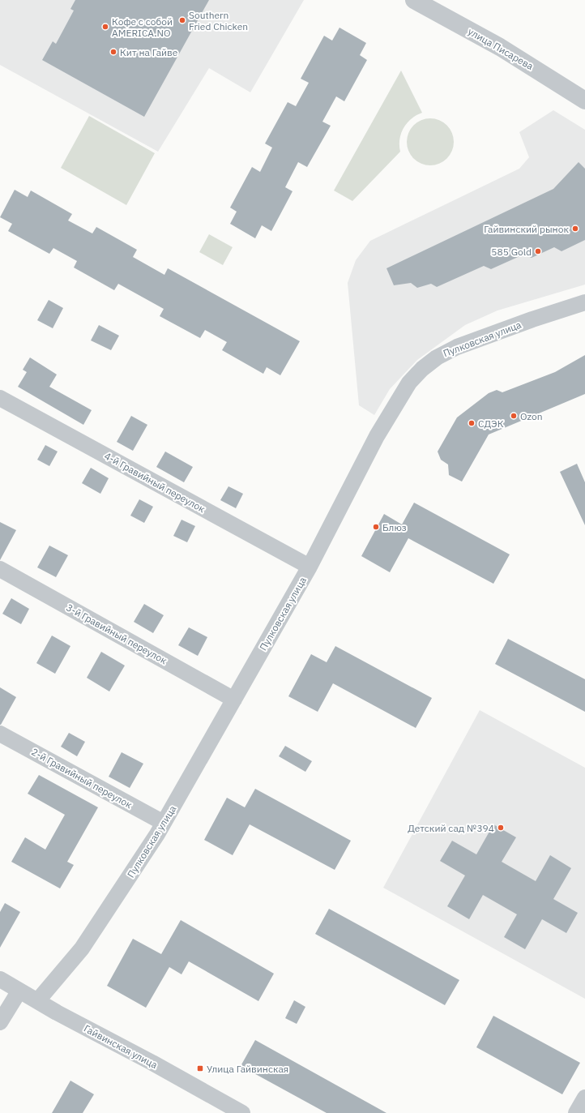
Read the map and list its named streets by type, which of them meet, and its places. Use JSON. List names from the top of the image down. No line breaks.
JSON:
{"streets":{"street":["улица Писарева","Пулковская улица","4-й Гравийный переулок","3-й Гравийный переулок","2-й Гравийный переулок","Гайвинская улица"]},"crossings":[["Пулковская улица","4-й Гравийный переулок"],["Пулковская улица","3-й Гравийный переулок"],["Пулковская улица","2-й Гравийный переулок"],["Пулковская улица","Гайвинская улица"]],"places":{"other":["Southern Fried Chicken","Кофе с собой AMERICA.NO","Кит на Гайве","Гайвинский рынок","585 Gold","Ozon","СДЭК","Блюз","Детский сад №394"],"transit":["Улица Гайвинская"]}}
